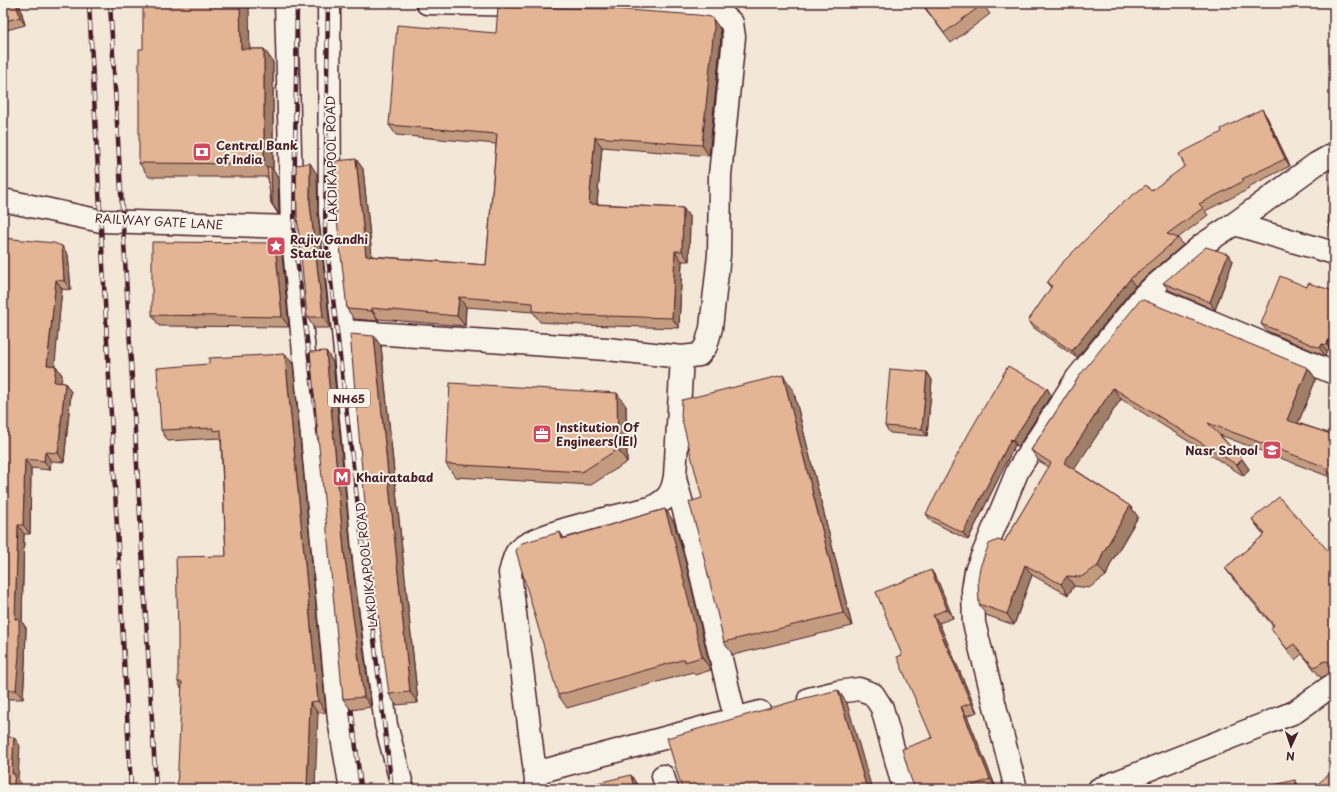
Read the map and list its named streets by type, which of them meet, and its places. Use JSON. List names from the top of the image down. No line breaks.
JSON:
{"streets":{"main road":["LAKDIKAPOOL ROAD","RAILWAY GATE LANE","NH65"]},"crossings":[["RAILWAY GATE LANE","NH65"]],"places":{"bank":["Central Bank of India"],"place":["Rajiv Gandhi Statue"],"office":["Institution Of Engineers(IEI)"],"school or university":["Nasr School"],"metro station":["Khairatabad"]},"north":"bottom"}
